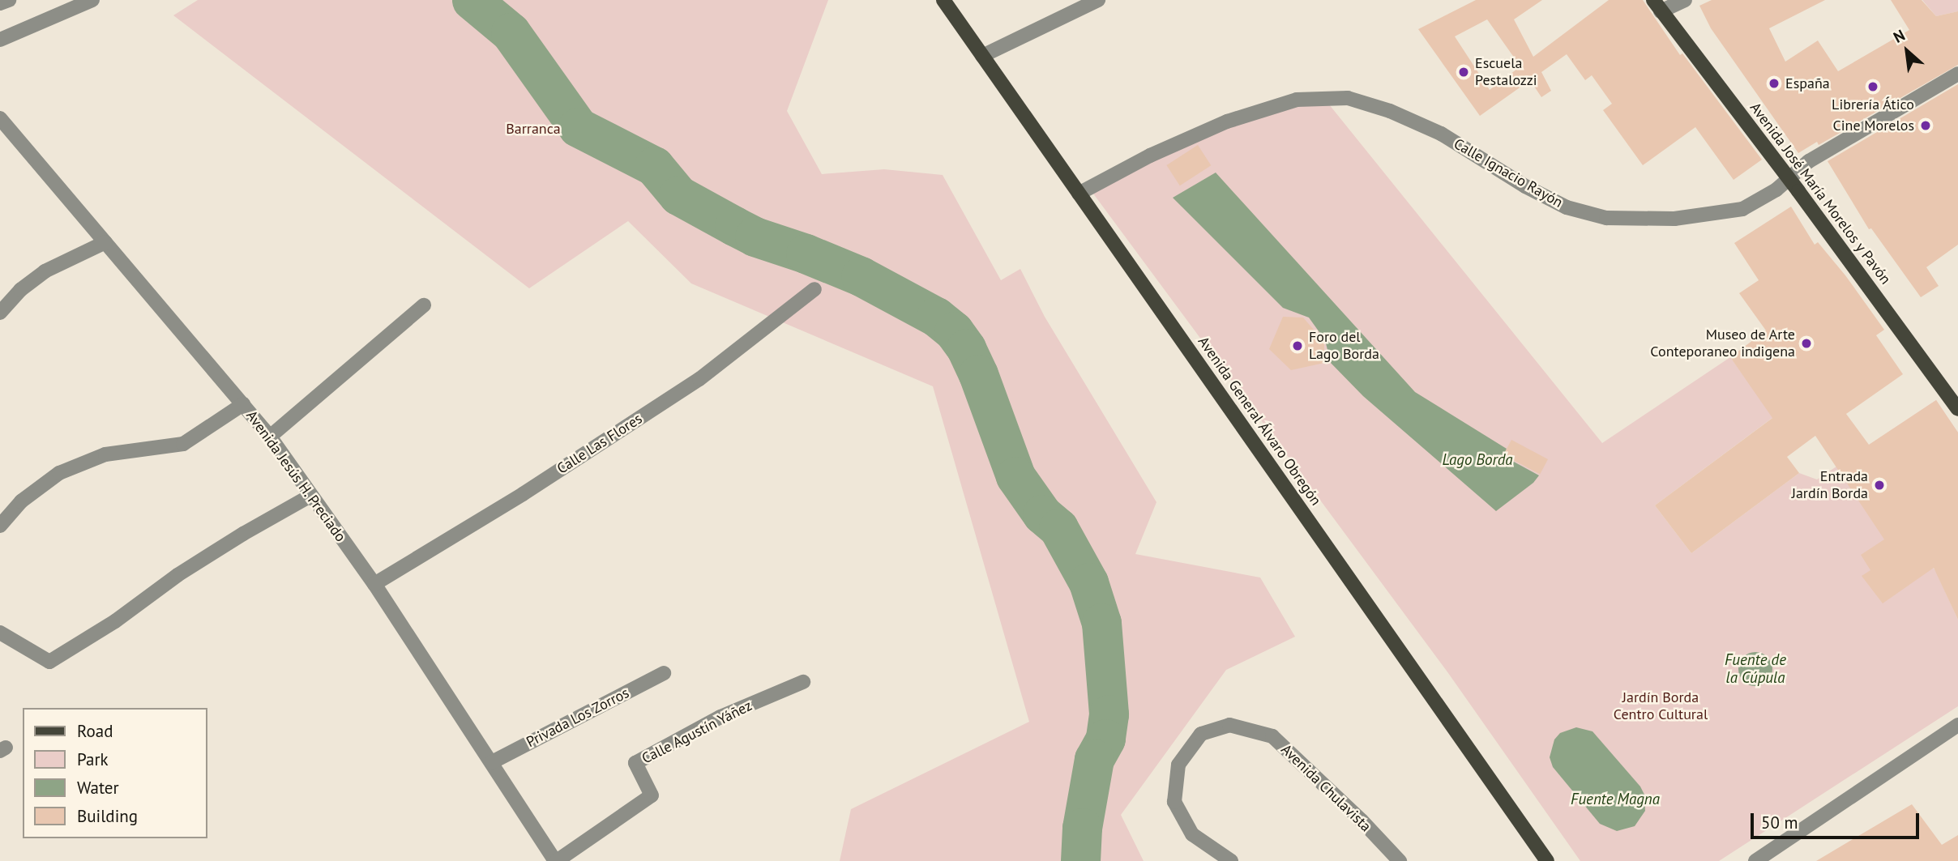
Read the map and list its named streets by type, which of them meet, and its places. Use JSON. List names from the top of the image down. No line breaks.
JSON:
{"streets":{"main road":["Avenida José María Morelos y Pavón","Avenida General Álvaro Obregón"],"street":["Calle Ignacio Rayón","Calle Las Flores","Avenida Jesús H. Preciado","Privada Los Zorros","Calle Agustín Yáñez","Avenida Chulavista"]},"crossings":[["Calle Ignacio Rayón","Avenida José María Morelos y Pavón"],["Calle Ignacio Rayón","Avenida General Álvaro Obregón"],["Calle Las Flores","Avenida Jesús H. Preciado"],["Avenida Jesús H. Preciado","Privada Los Zorros"],["Avenida Jesús H. Preciado","Calle Agustín Yáñez"]],"water":["Lago Borda","Fuente de la Cúpula","Fuente Magna"],"parks":["Barranca","Jardín Borda Centro Cultural"],"places":["Escuela Pestalozzi","España","Librería Ático","Cine Morelos","Museo de Arte Conteporaneo indigena","Foro del Lago Borda","Entrada Jardín Borda"],"legend":["Road","Park","Water","Building"],"scale_bar":"50 m","north":"top left"}
